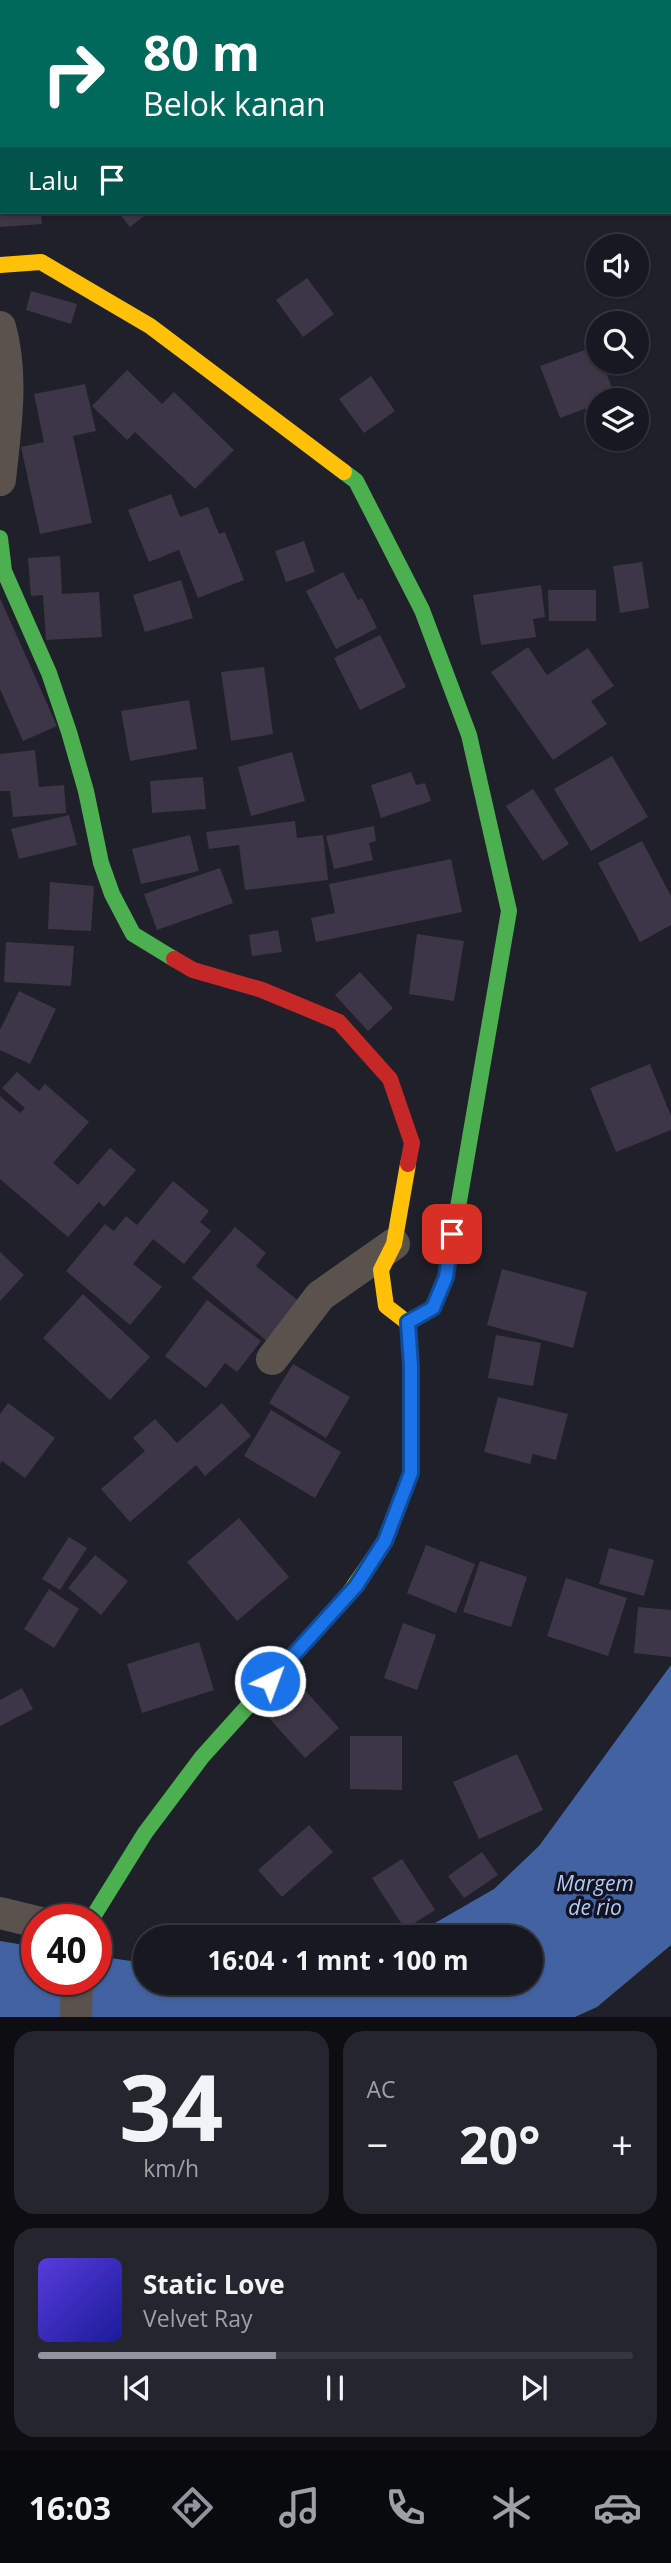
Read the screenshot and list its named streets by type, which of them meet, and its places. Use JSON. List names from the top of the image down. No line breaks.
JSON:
{"water":["Margem de rio"],"page":{"turn":["80 m","Belok kanan"],"then":"Lalu","limit":"40","trip":"16:04 · 1 mnt · 100 m","tile":[["34","km/h"],"AC"],"heat":["−","20°","+"],"song":["Static Love","Velvet Ray"],"tabs":"16:03"}}
